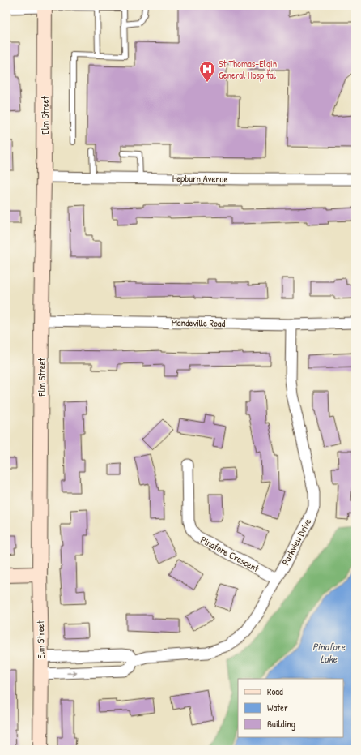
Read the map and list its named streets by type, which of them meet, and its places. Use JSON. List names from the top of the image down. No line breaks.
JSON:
{"streets":{"main road":["Elm Street"],"street":["Hepburn Avenue","Mandeville Road","Parkview Drive","Pinafore Crescent"]},"crossings":[["Elm Street","Hepburn Avenue"],["Elm Street","Mandeville Road"],["Elm Street","Parkview Drive"],["Mandeville Road","Parkview Drive"],["Parkview Drive","Pinafore Crescent"]],"water":["Pinafore Lake"],"places":{"hospital":["St Thomas-Elgin General Hospital"]},"legend":["Road","Water","Building"]}
